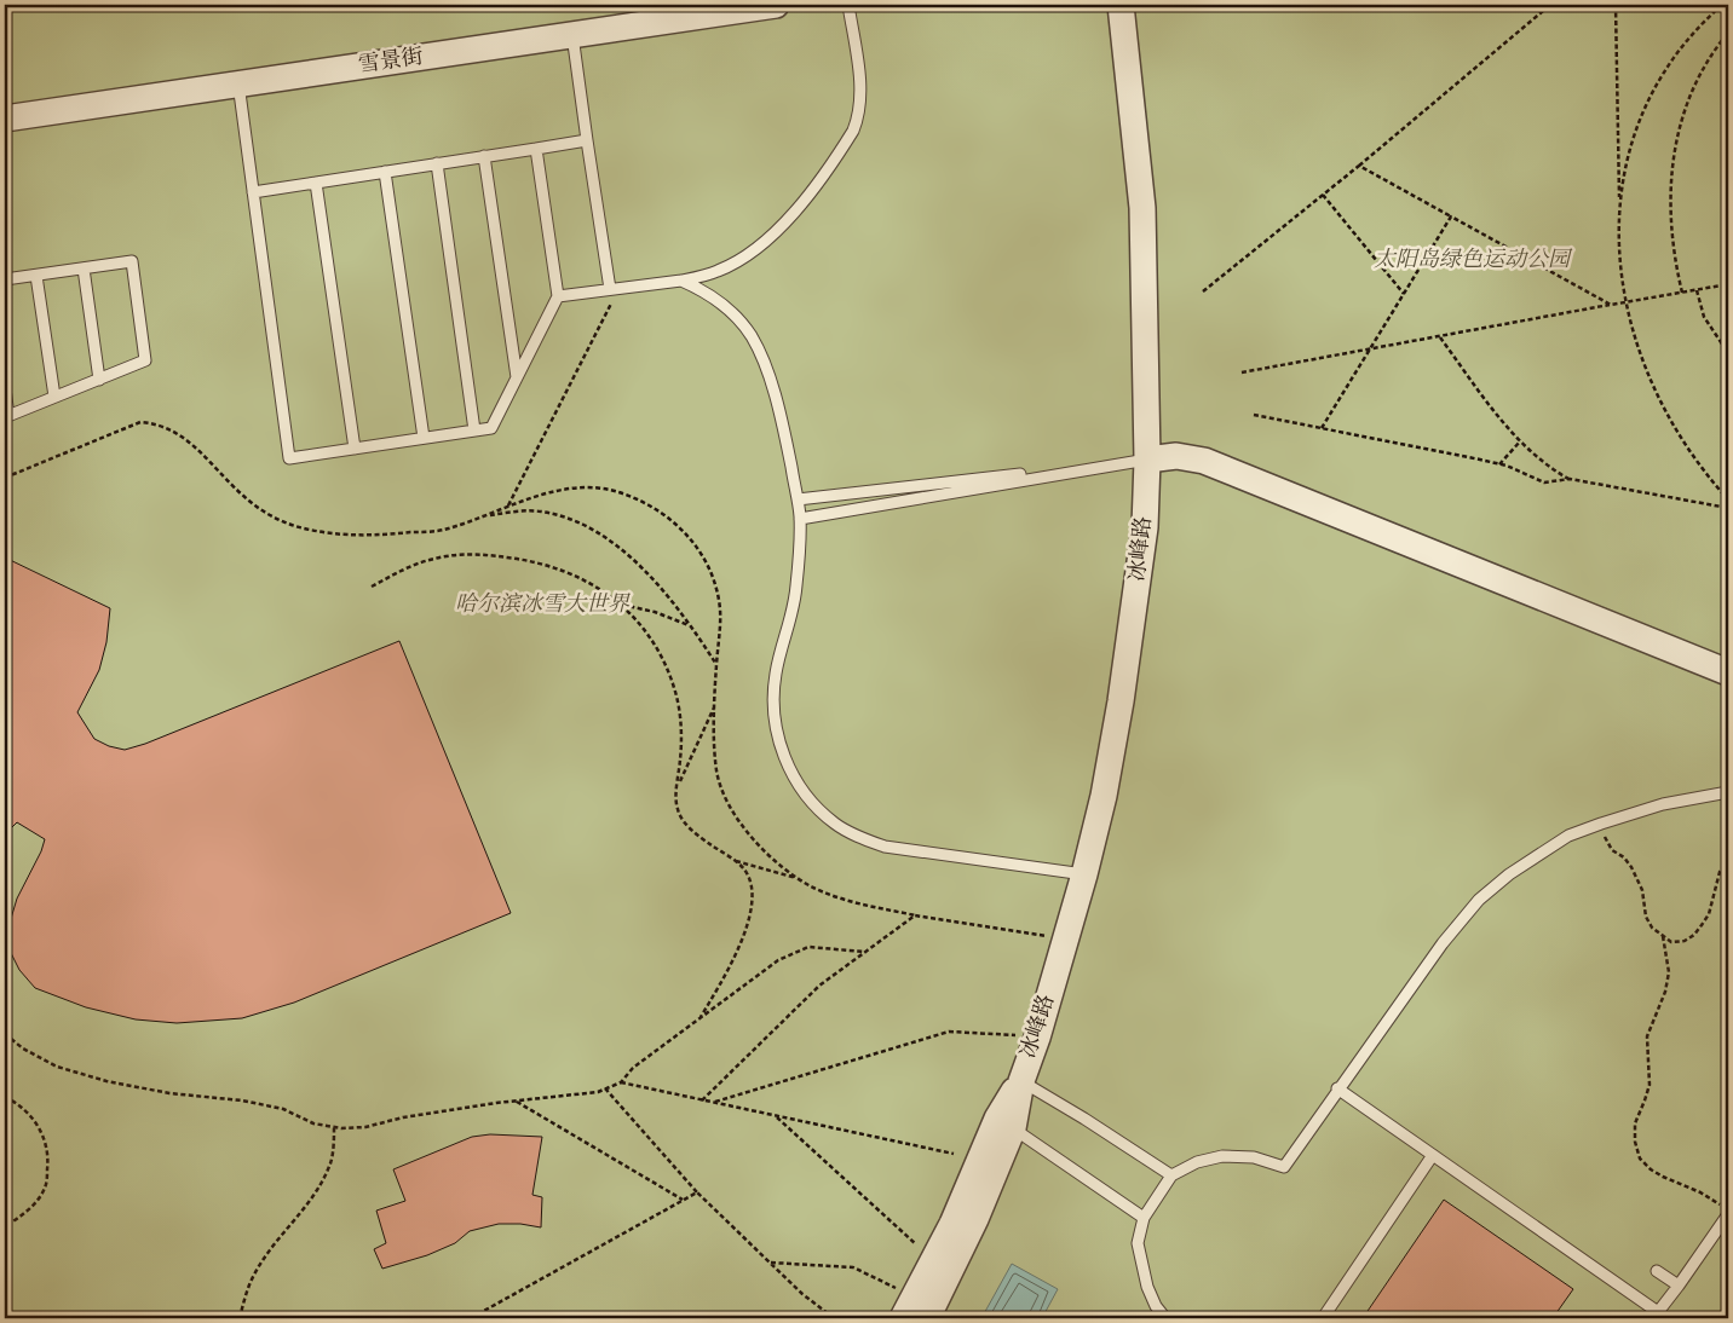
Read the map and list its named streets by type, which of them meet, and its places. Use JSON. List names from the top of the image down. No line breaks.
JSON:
{"streets":{"street":["雪景街","冰峰路"]},"parks":["太阳岛绿色运动公园","哈尔滨冰雪大世界"]}
